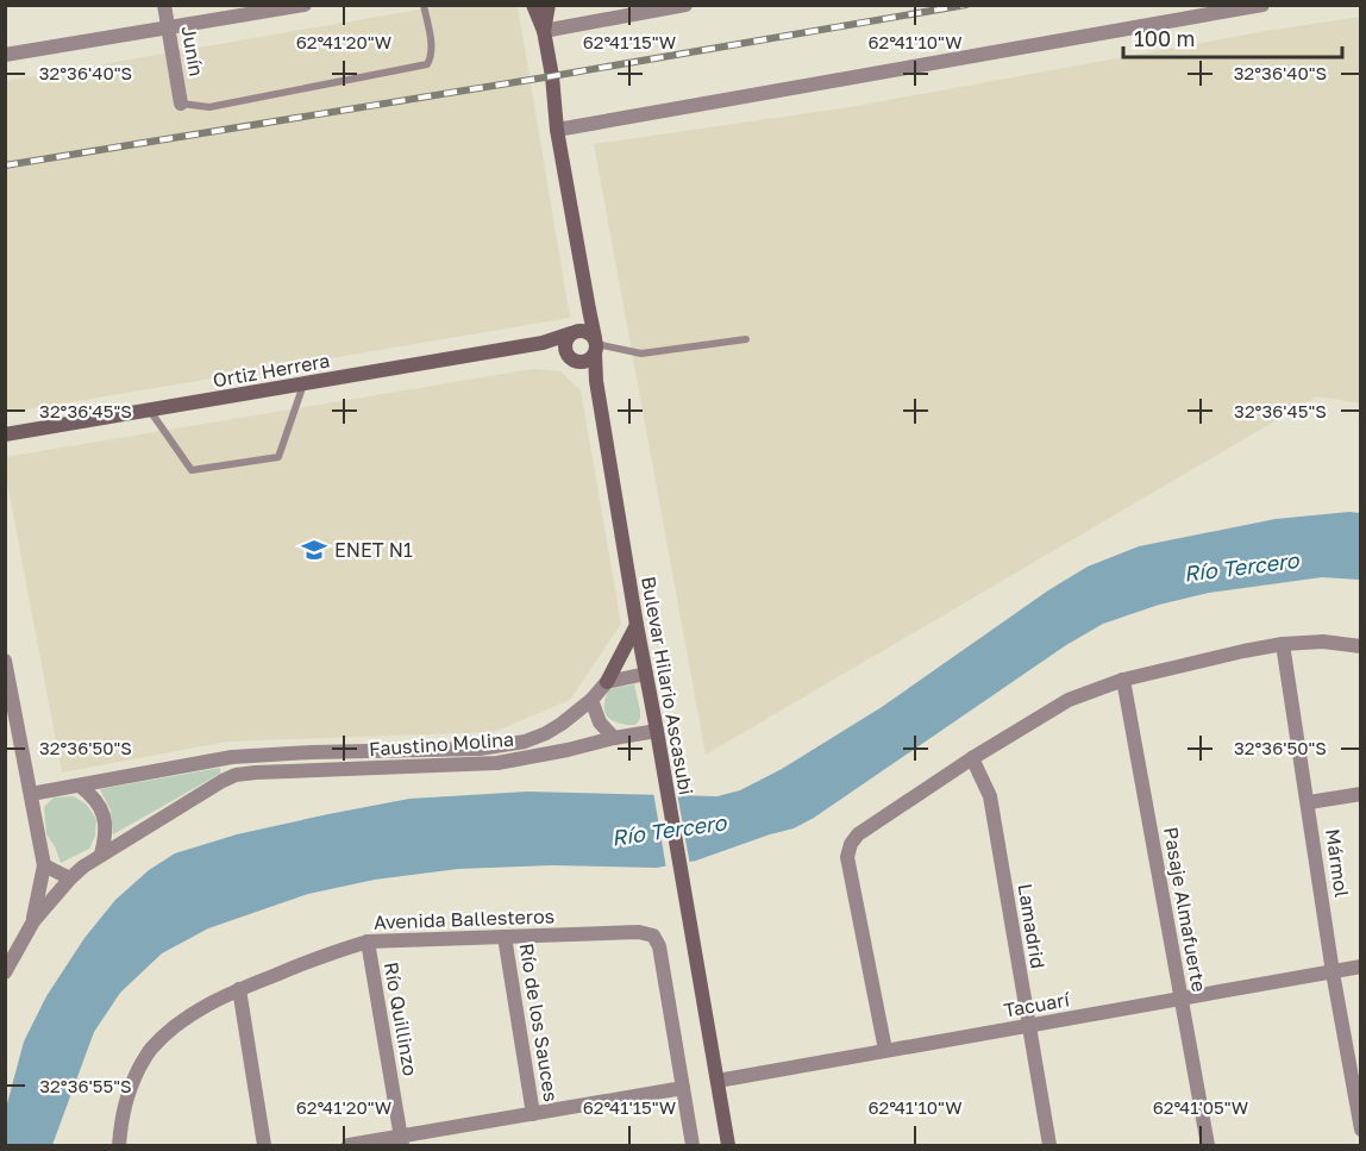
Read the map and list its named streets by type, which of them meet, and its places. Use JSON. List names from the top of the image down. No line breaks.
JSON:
{"streets":{"main road":["Ortiz Herrera","Bulevar Hilario Ascasubi"],"street":["Junín","Faustino Molina","Mármol","Pasaje Almafuerte","Avenida Ballesteros","Lamadrid","Tacuarí","Río Quillinzo","Río de los Sauces"]},"crossings":[["Ortiz Herrera","Bulevar Hilario Ascasubi"],["Bulevar Hilario Ascasubi","Faustino Molina"],["Bulevar Hilario Ascasubi","Tacuarí"],["Mármol","Tacuarí"],["Pasaje Almafuerte","Tacuarí"],["Avenida Ballesteros","Río Quillinzo"],["Avenida Ballesteros","Río de los Sauces"],["Lamadrid","Tacuarí"]],"water":["Río Tercero"],"places":{"school or university":["ENET N1"]},"scale_bar":"100 m","coordinates":["62°41'20\"W","62°41'15\"W","62°41'10\"W","32°36'40\"S","32°36'45\"S","32°36'50\"S","32°36'55\"S","62°41'05\"W"]}
